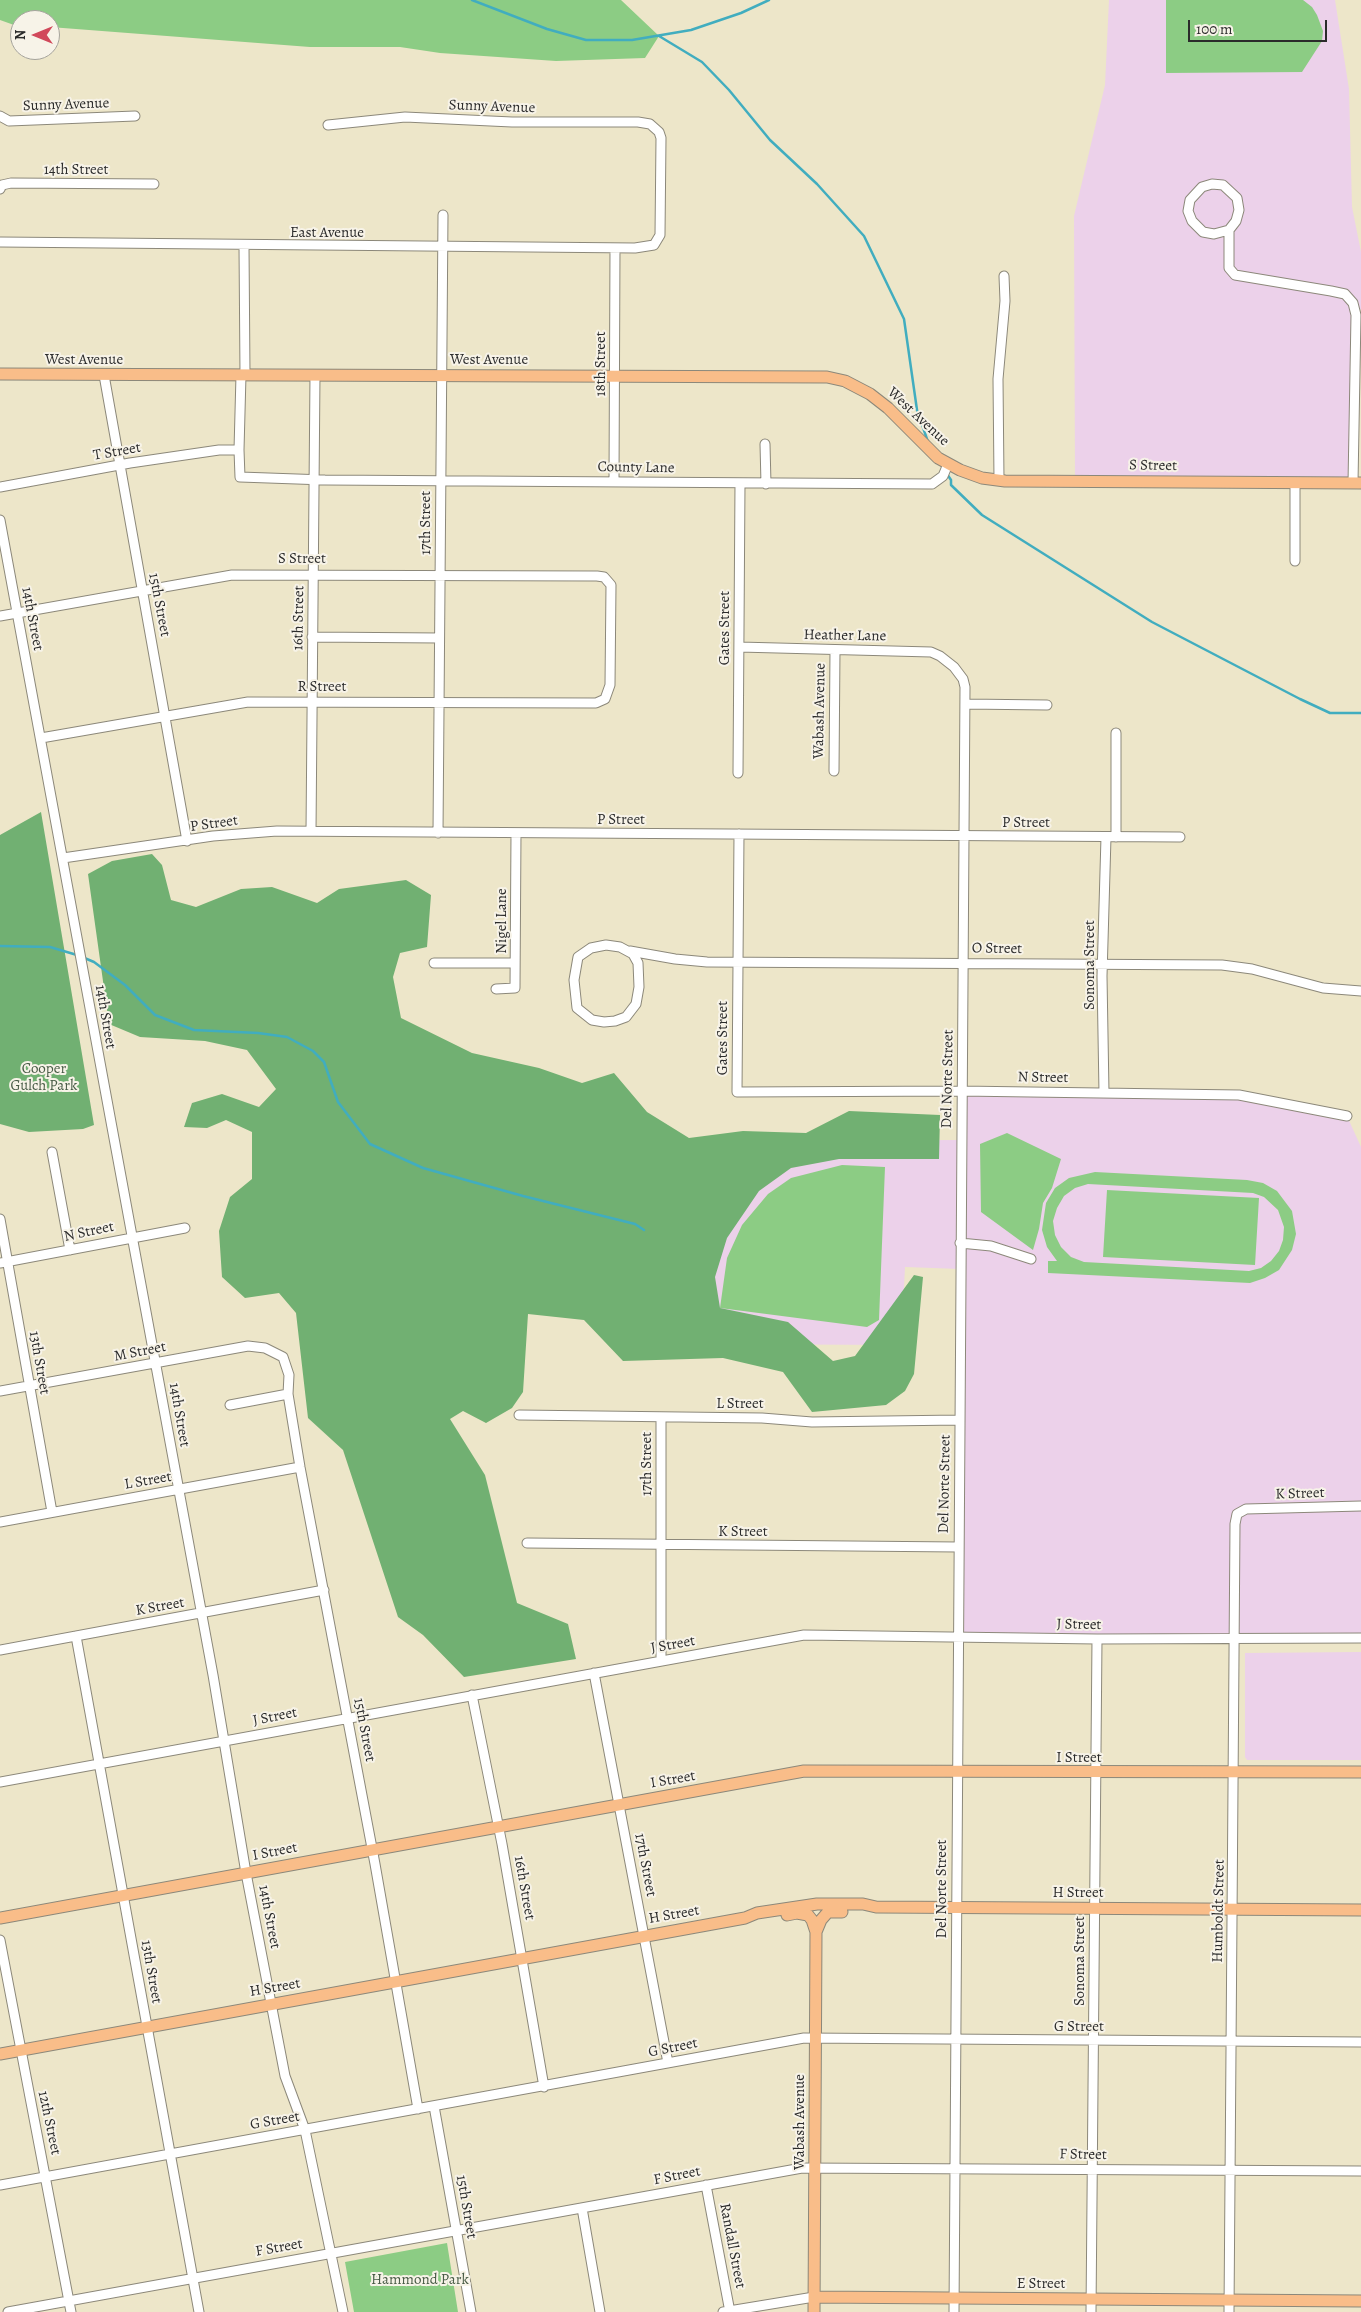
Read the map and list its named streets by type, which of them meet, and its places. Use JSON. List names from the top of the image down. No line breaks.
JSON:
{"streets":{"main road":["West Avenue","S Street","Wabash Avenue","I Street","H Street","E Street"],"street":["Sunny Avenue","14th Street","East Avenue","18th Street","T Street","County Lane","17th Street","15th Street","16th Street","Gates Street","Heather Lane","R Street","P Street","Nigel Lane","O Street","Sonoma Street","N Street","Del Norte Street","M Street","13th Street","L Street","K Street","J Street","Humboldt Street","G Street","12th Street","F Street","Randall Street"]},"crossings":[["Sunny Avenue","East Avenue"],["14th Street","S Street"],["14th Street","R Street"],["14th Street","P Street"],["14th Street","N Street"],["14th Street","M Street"],["14th Street","L Street"],["14th Street","K Street"],["14th Street","J Street"],["14th Street","I Street"],["14th Street","H Street"],["14th Street","G Street"],["14th Street","F Street"],["East Avenue","18th Street"],["East Avenue","17th Street"],["West Avenue","18th Street"],["West Avenue","S Street"],["West Avenue","County Lane"],["West Avenue","17th Street"],["West Avenue","15th Street"],["West Avenue","16th Street"],["18th Street","County Lane"],["T Street","15th Street"],["S Street","County Lane"],["S Street","17th Street"],["S Street","15th Street"],["S Street","16th Street"],["S Street","R Street"],["County Lane","17th Street"],["County Lane","16th Street"],["County Lane","Gates Street"],["17th Street","R Street"],["17th Street","P Street"],["17th Street","L Street"],["17th Street","K Street"],["17th Street","J Street"],["17th Street","I Street"],["17th Street","H Street"],["17th Street","G Street"],["15th Street","R Street"],["15th Street","P Street"],["15th Street","M Street"],["15th Street","L Street"],["15th Street","K Street"],["15th Street","J Street"],["15th Street","I Street"],["15th Street","H Street"],["15th Street","G Street"],["15th Street","F Street"],["16th Street","R Street"],["16th Street","P Street"],["16th Street","J Street"],["16th Street","I Street"],["16th Street","H Street"],["16th Street","G Street"],["Gates Street","Heather Lane"],["Gates Street","P Street"],["Gates Street","O Street"],["Gates Street","N Street"],["Heather Lane","Wabash Avenue"],["Heather Lane","Del Norte Street"],["Wabash Avenue","G Street"],["Wabash Avenue","F Street"],["Wabash Avenue","E Street"],["P Street","Nigel Lane"],["P Street","Sonoma Street"],["P Street","Del Norte Street"],["O Street","Sonoma Street"],["O Street","Del Norte Street"],["Sonoma Street","N Street"],["Sonoma Street","J Street"],["Sonoma Street","I Street"],["Sonoma Street","H Street"],["Sonoma Street","G Street"],["Sonoma Street","F Street"],["Sonoma Street","E Street"],["N Street","Del Norte Street"],["N Street","13th Street"],["Del Norte Street","L Street"],["Del Norte Street","K Street"],["Del Norte Street","J Street"],["Del Norte Street","I Street"],["Del Norte Street","H Street"],["Del Norte Street","G Street"],["Del Norte Street","F Street"],["Del Norte Street","E Street"],["M Street","13th Street"],["13th Street","L Street"],["13th Street","K Street"],["13th Street","J Street"],["13th Street","I Street"],["13th Street","H Street"],["13th Street","G Street"],["13th Street","F Street"],["K Street","Humboldt Street"],["J Street","Humboldt Street"],["I Street","Humboldt Street"],["H Street","Humboldt Street"],["H Street","12th Street"],["Humboldt Street","G Street"],["Humboldt Street","F Street"],["Humboldt Street","E Street"],["G Street","12th Street"],["12th Street","F Street"],["F Street","Randall Street"],["Randall Street","E Street"]],"parks":["Cooper Gulch Park","Hammond Park"],"scale_bar":"100 m","north":"left"}
